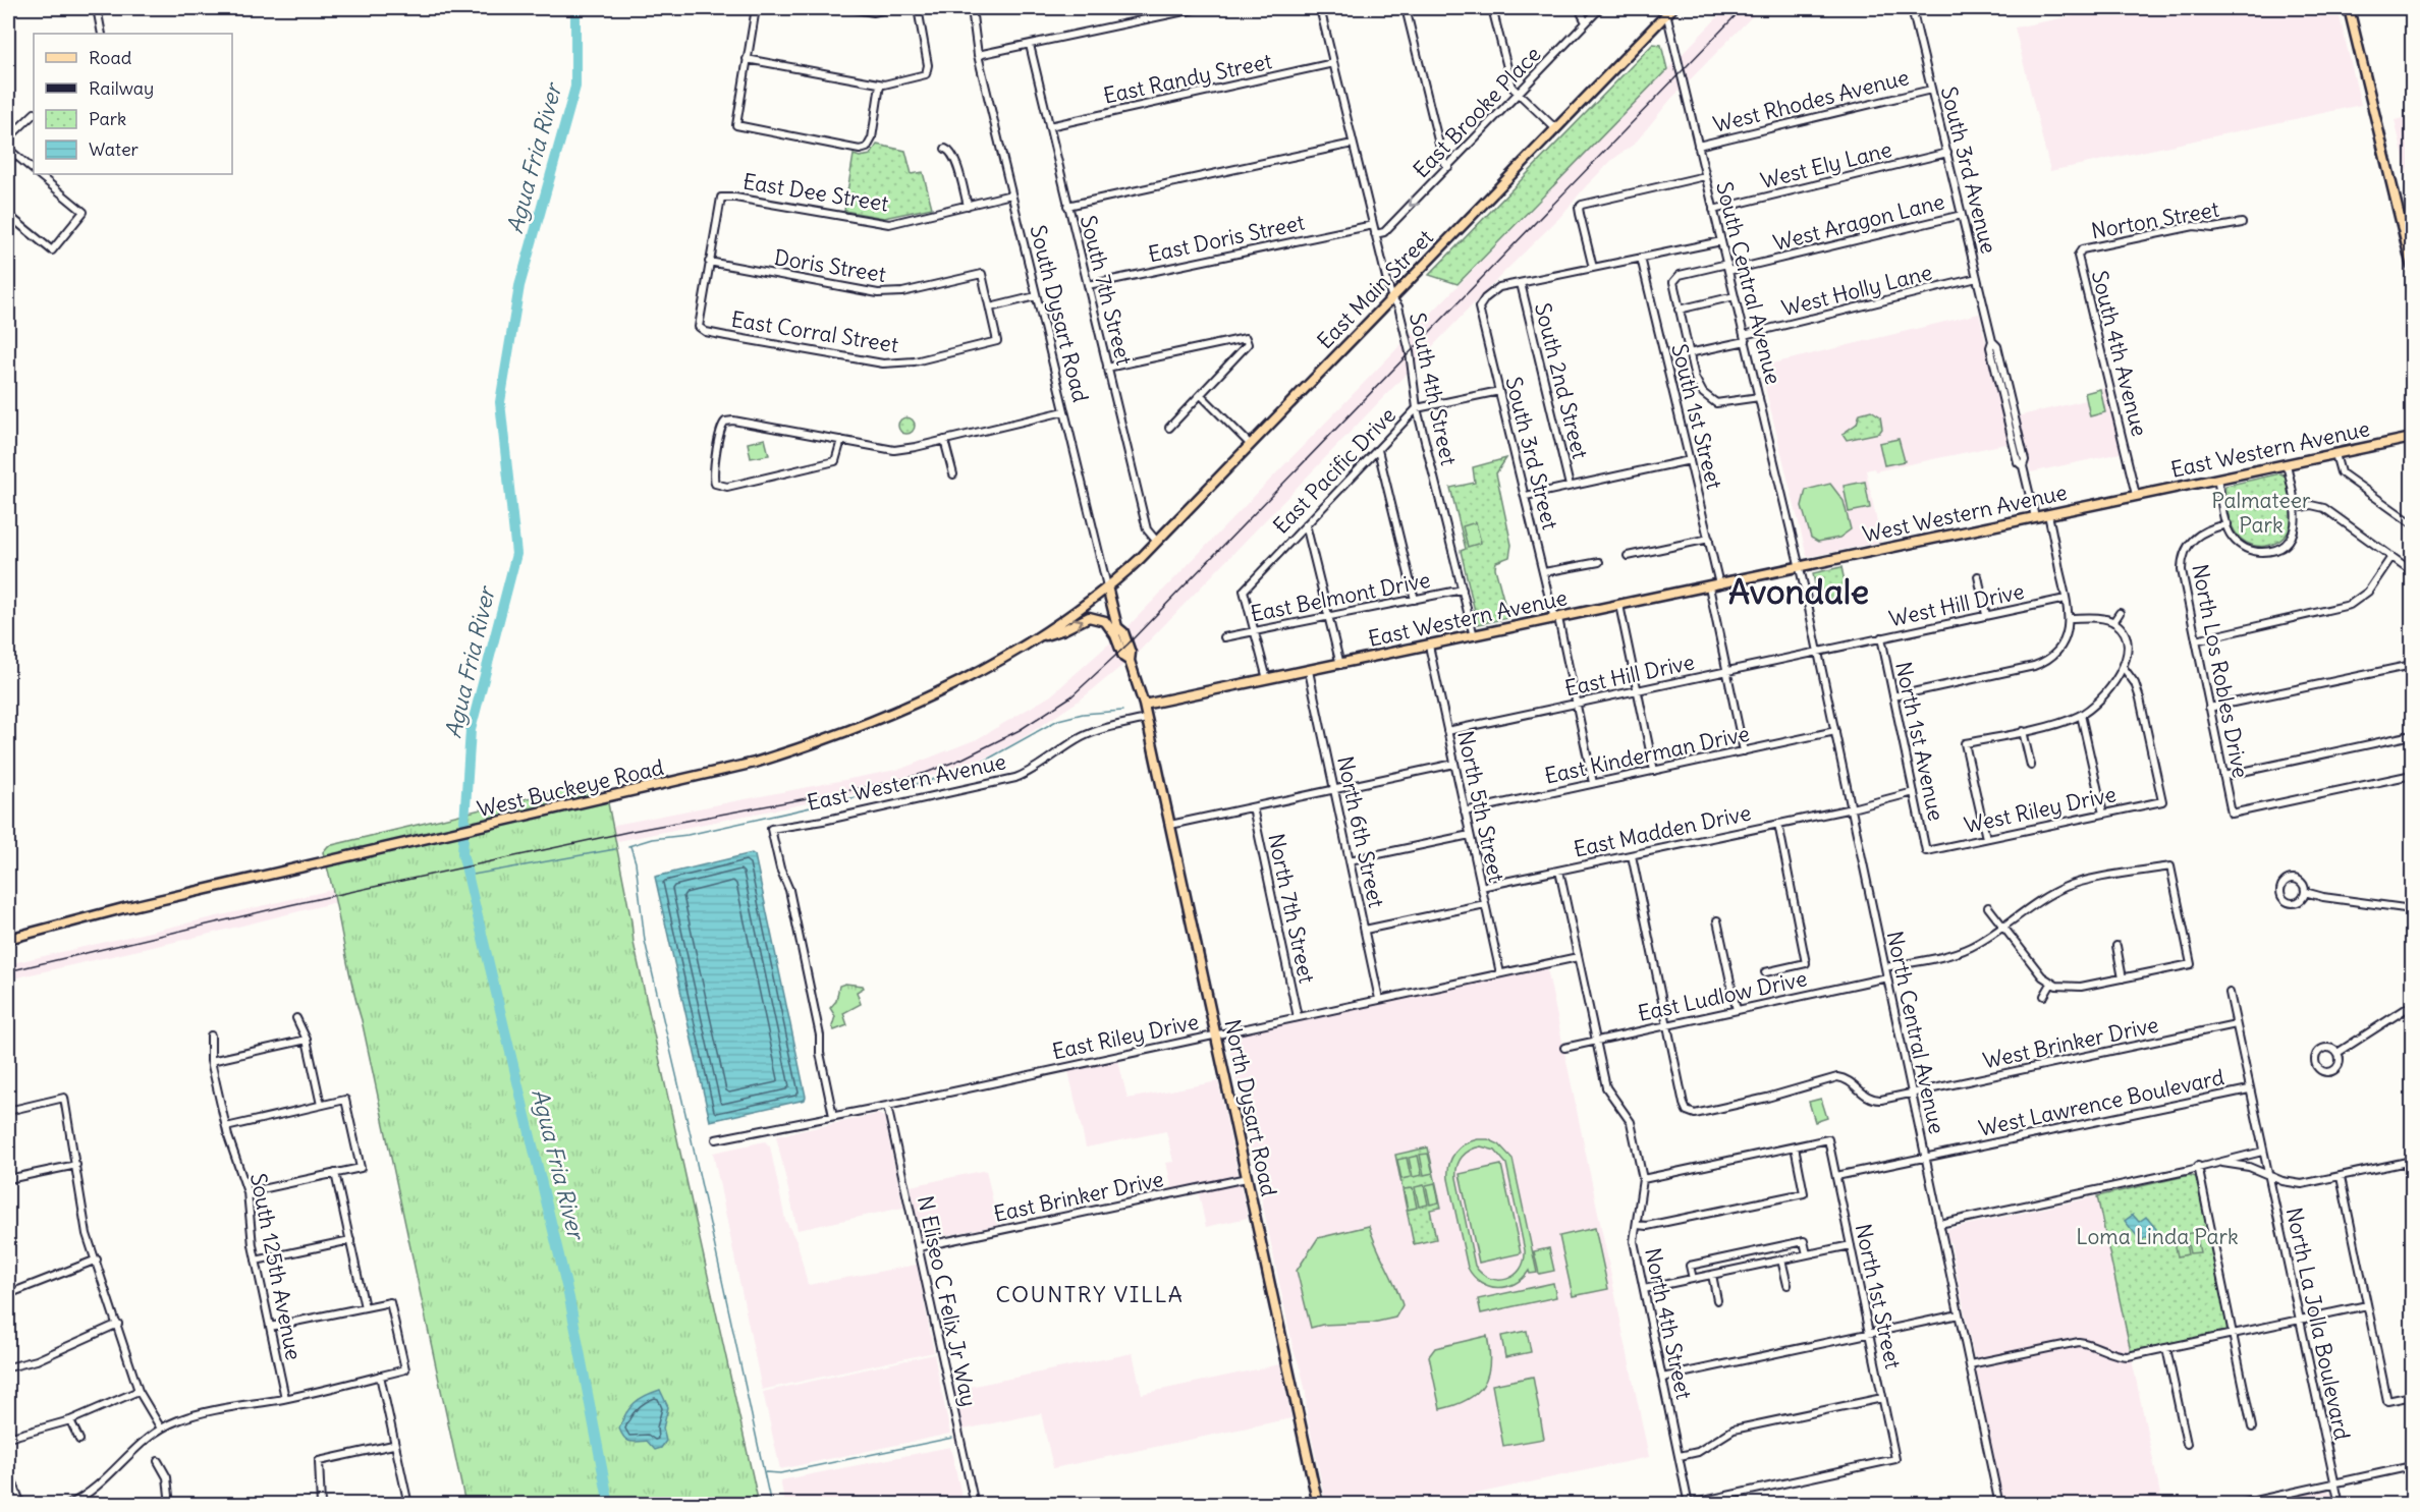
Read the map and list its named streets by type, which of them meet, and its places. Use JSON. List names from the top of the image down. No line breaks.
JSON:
{"streets":{"main road":["East Main Street","South Dysart Road","East Western Avenue","West Western Avenue","West Buckeye Road","North Dysart Road"],"street":["East Randy Street","West Rhodes Avenue","East Brooke Place","West Ely Lane","South 3rd Avenue","East Dee Street","Norton Street","West Aragon Lane","East Doris Street","Doris Street","South Central Avenue","South 7th Street","West Holly Lane","East Corral Street","South 4th Avenue","South 2nd Street","South 4th Street","South 1st Street","South 3rd Street","East Pacific Drive","East Belmont Drive","West Hill Drive","North Los Robles Drive","East Hill Drive","North 1st Avenue","East Kinderman Drive","North 5th Street","West Riley Drive","East Madden Drive","North 6th Street","North 7th Street","East Ludlow Drive","North Central Avenue","East Riley Drive","West Brinker Drive","West Lawrence Boulevard","East Brinker Drive","South 125th Avenue","North 1st Street","N Eliseo C Felix Jr Way","North 4th Street","North La Jolla Boulevard"]},"crossings":[["East Randy Street","South 7th Street"],["East Randy Street","South 4th Street"],["West Rhodes Avenue","South 3rd Avenue"],["West Rhodes Avenue","South Central Avenue"],["East Brooke Place","South 4th Street"],["West Ely Lane","South 3rd Avenue"],["West Ely Lane","South Central Avenue"],["South 3rd Avenue","West Aragon Lane"],["South 3rd Avenue","West Holly Lane"],["South 3rd Avenue","West Western Avenue"],["East Dee Street","Doris Street"],["East Dee Street","South Dysart Road"],["East Dee Street","East Corral Street"],["Norton Street","South 4th Avenue"],["West Aragon Lane","South Central Avenue"],["East Doris Street","South 7th Street"],["East Doris Street","South 4th Street"],["Doris Street","East Corral Street"],["South Central Avenue","East Main Street"],["South Central Avenue","West Holly Lane"],["South Central Avenue","East Western Avenue"],["South Central Avenue","West Western Avenue"],["South Central Avenue","North Central Avenue"],["East Main Street","South 7th Street"],["East Main Street","South Dysart Road"],["East Main Street","South 4th Street"],["East Main Street","West Buckeye Road"],["South Dysart Road","East Western Avenue"],["South Dysart Road","West Buckeye Road"],["South Dysart Road","North Dysart Road"],["South 4th Avenue","East Western Avenue"],["South 4th Avenue","West Western Avenue"],["South 2nd Street","South 3rd Street"],["South 4th Street","East Western Avenue"],["South 4th Street","East Pacific Drive"],["South 4th Street","East Belmont Drive"],["South 1st Street","East Western Avenue"],["East Western Avenue","South 3rd Street"],["East Western Avenue","West Western Avenue"],["East Western Avenue","North Los Robles Drive"],["East Western Avenue","North 5th Street"],["East Western Avenue","North 6th Street"],["East Western Avenue","North Central Avenue"],["East Western Avenue","East Riley Drive"],["East Western Avenue","North Dysart Road"],["South 3rd Street","East Pacific Drive"],["South 3rd Street","East Hill Drive"],["South 3rd Street","East Kinderman Drive"],["East Pacific Drive","East Belmont Drive"],["West Western Avenue","North Central Avenue"],["West Hill Drive","East Hill Drive"],["West Hill Drive","North 1st Avenue"],["West Hill Drive","North Central Avenue"],["East Hill Drive","North 5th Street"],["East Hill Drive","North Central Avenue"],["North 1st Avenue","West Riley Drive"],["North 1st Avenue","East Madden Drive"],["East Kinderman Drive","North 5th Street"],["East Kinderman Drive","North Central Avenue"],["North 5th Street","East Madden Drive"],["North 5th Street","East Riley Drive"],["East Madden Drive","North Central Avenue"],["East Madden Drive","North 4th Street"],["North 6th Street","East Riley Drive"],["North 7th Street","East Riley Drive"],["East Ludlow Drive","North Central Avenue"],["East Ludlow Drive","North 4th Street"],["North Central Avenue","West Brinker Drive"],["North Central Avenue","West Lawrence Boulevard"],["East Riley Drive","North Dysart Road"],["East Riley Drive","N Eliseo C Felix Jr Way"],["East Riley Drive","North 4th Street"],["West Brinker Drive","North La Jolla Boulevard"],["West Lawrence Boulevard","North 1st Street"],["West Lawrence Boulevard","North La Jolla Boulevard"],["North Dysart Road","East Brinker Drive"],["East Brinker Drive","N Eliseo C Felix Jr Way"],["North 1st Street","North 4th Street"]],"districts":["Avondale","COUNTRY VILLA"],"water":["Agua Fria River"],"parks":["Palmateer Park","Loma Linda Park"],"legend":["Road","Railway","Park","Water"]}
